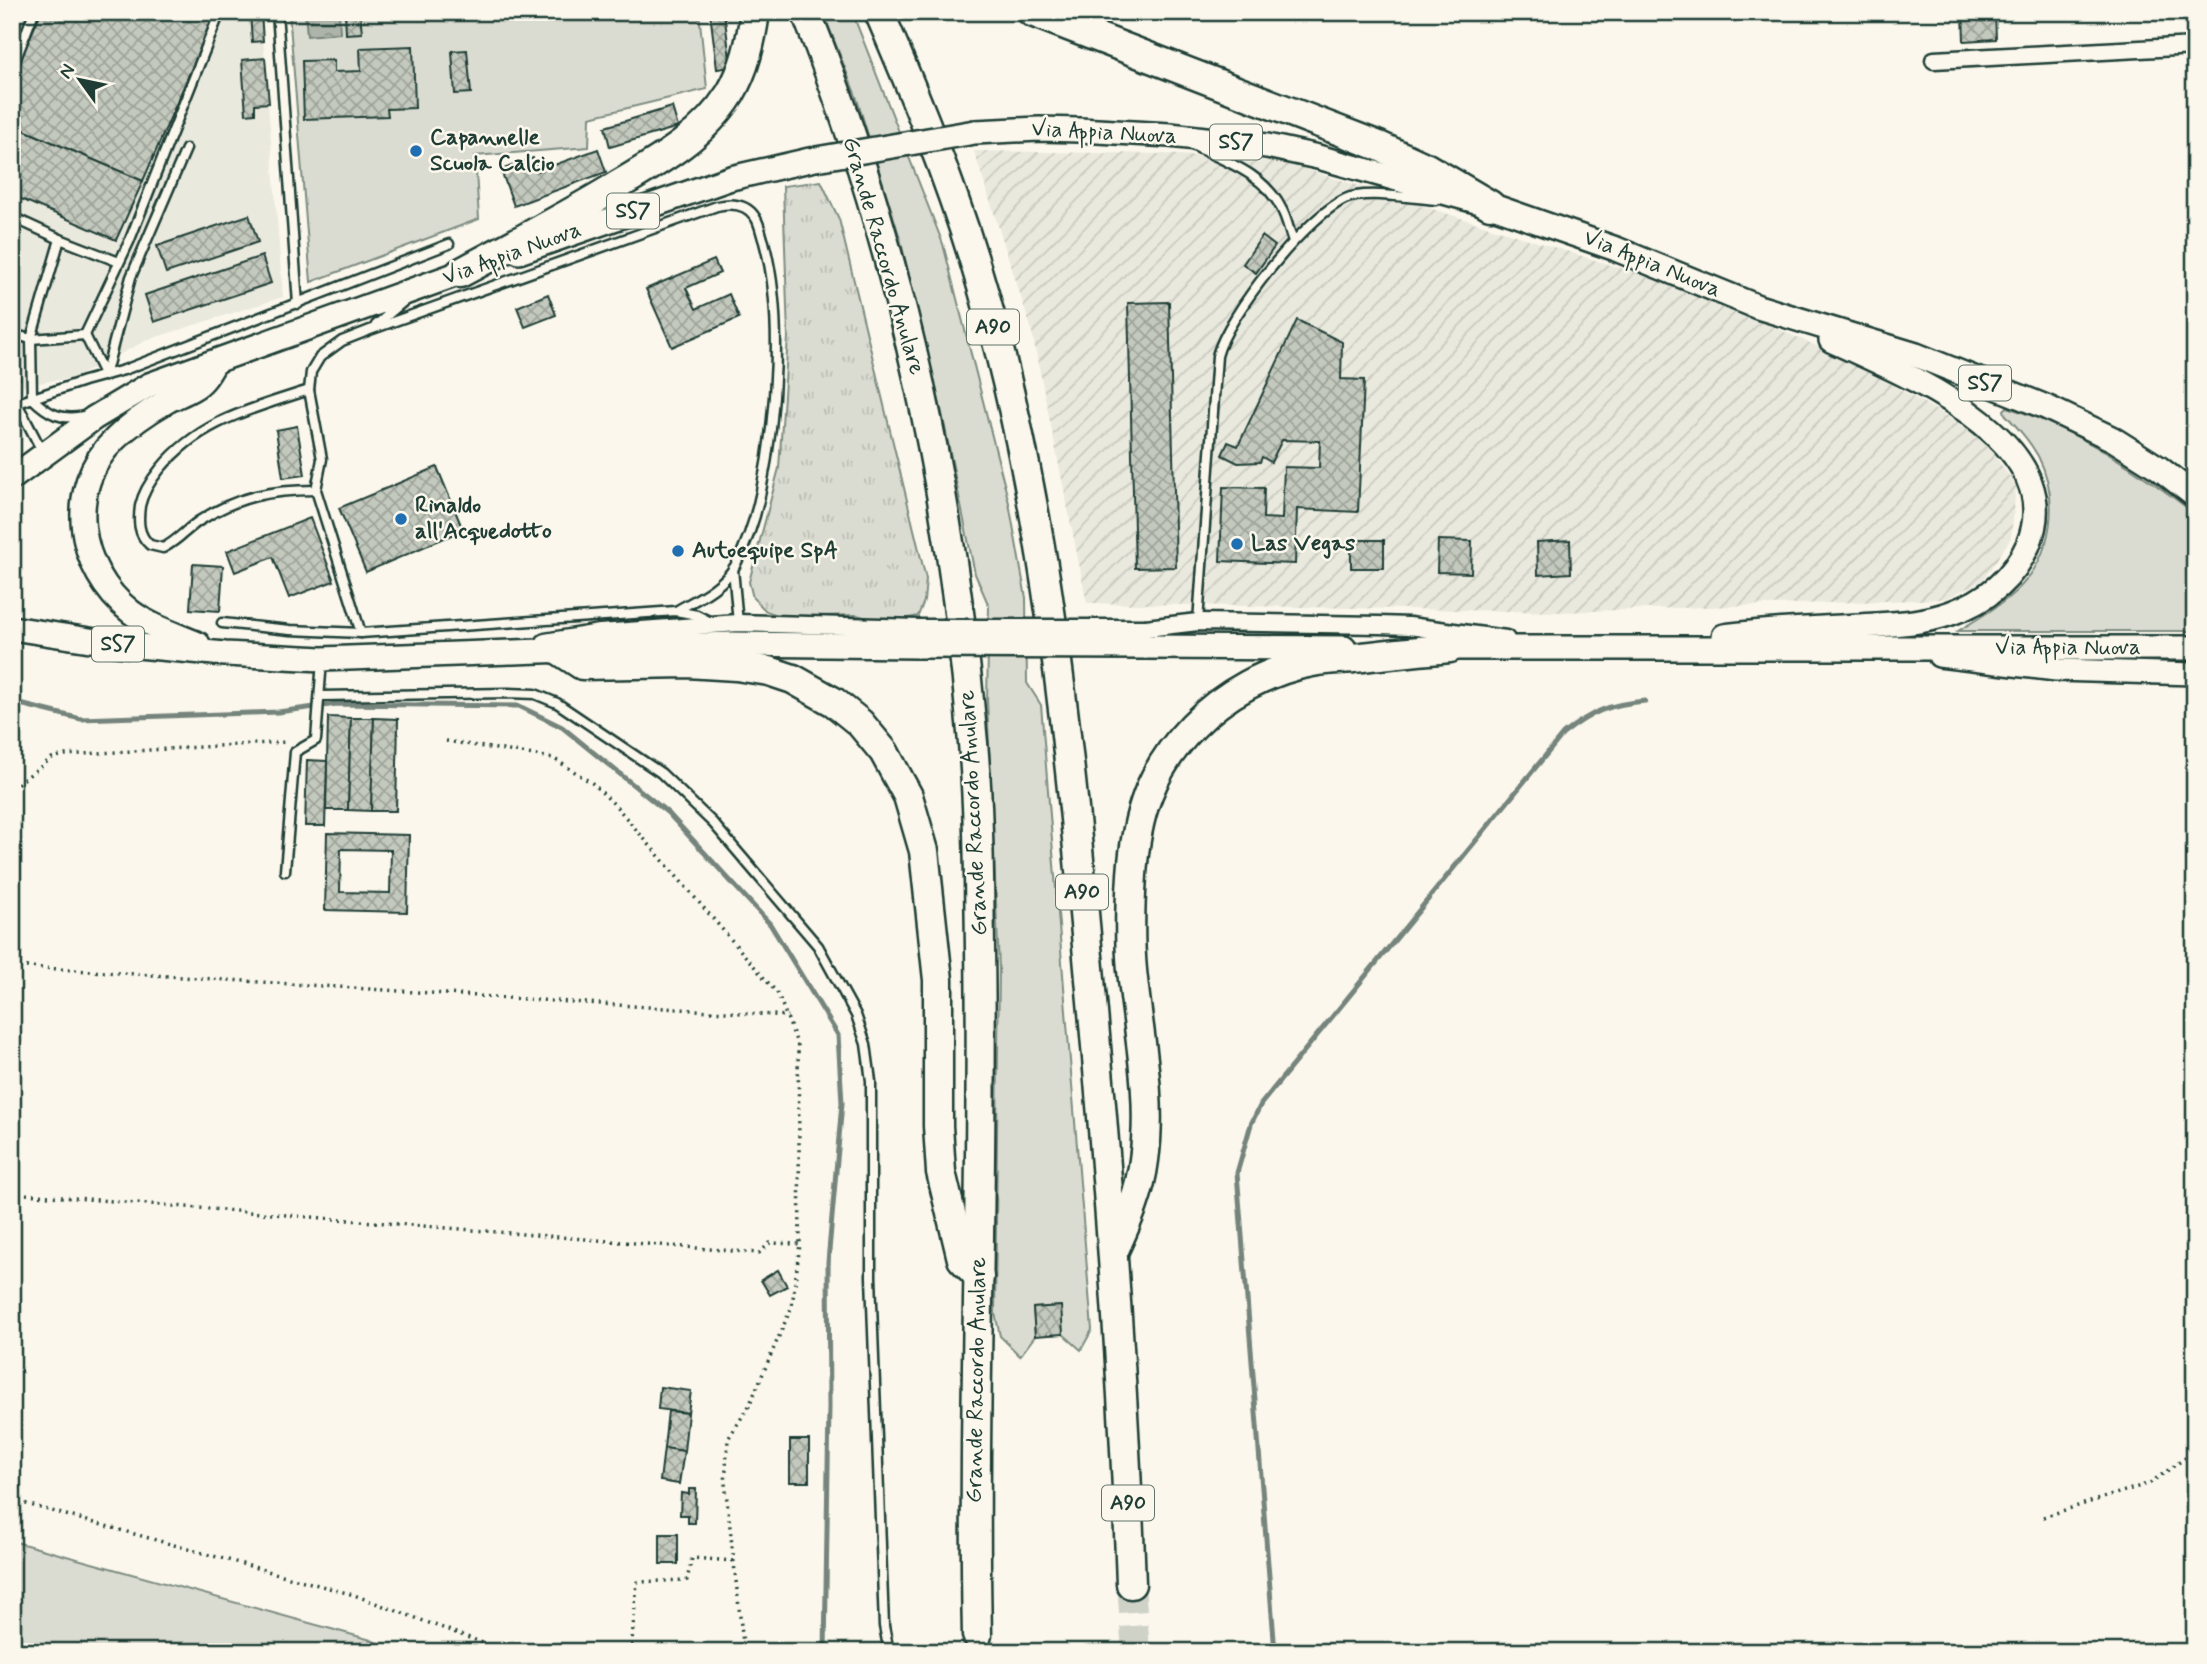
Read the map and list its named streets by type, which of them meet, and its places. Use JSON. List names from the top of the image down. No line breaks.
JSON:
{"streets":{"highway":["Grande Raccordo Anulare","A90"],"main road":["Via Appia Nuova","SS7"]},"places":["Capannelle Scuola Calcio","Rinaldo all'Acquedotto","Las Vegas","Autoequipe SpA"],"north":"top left"}
